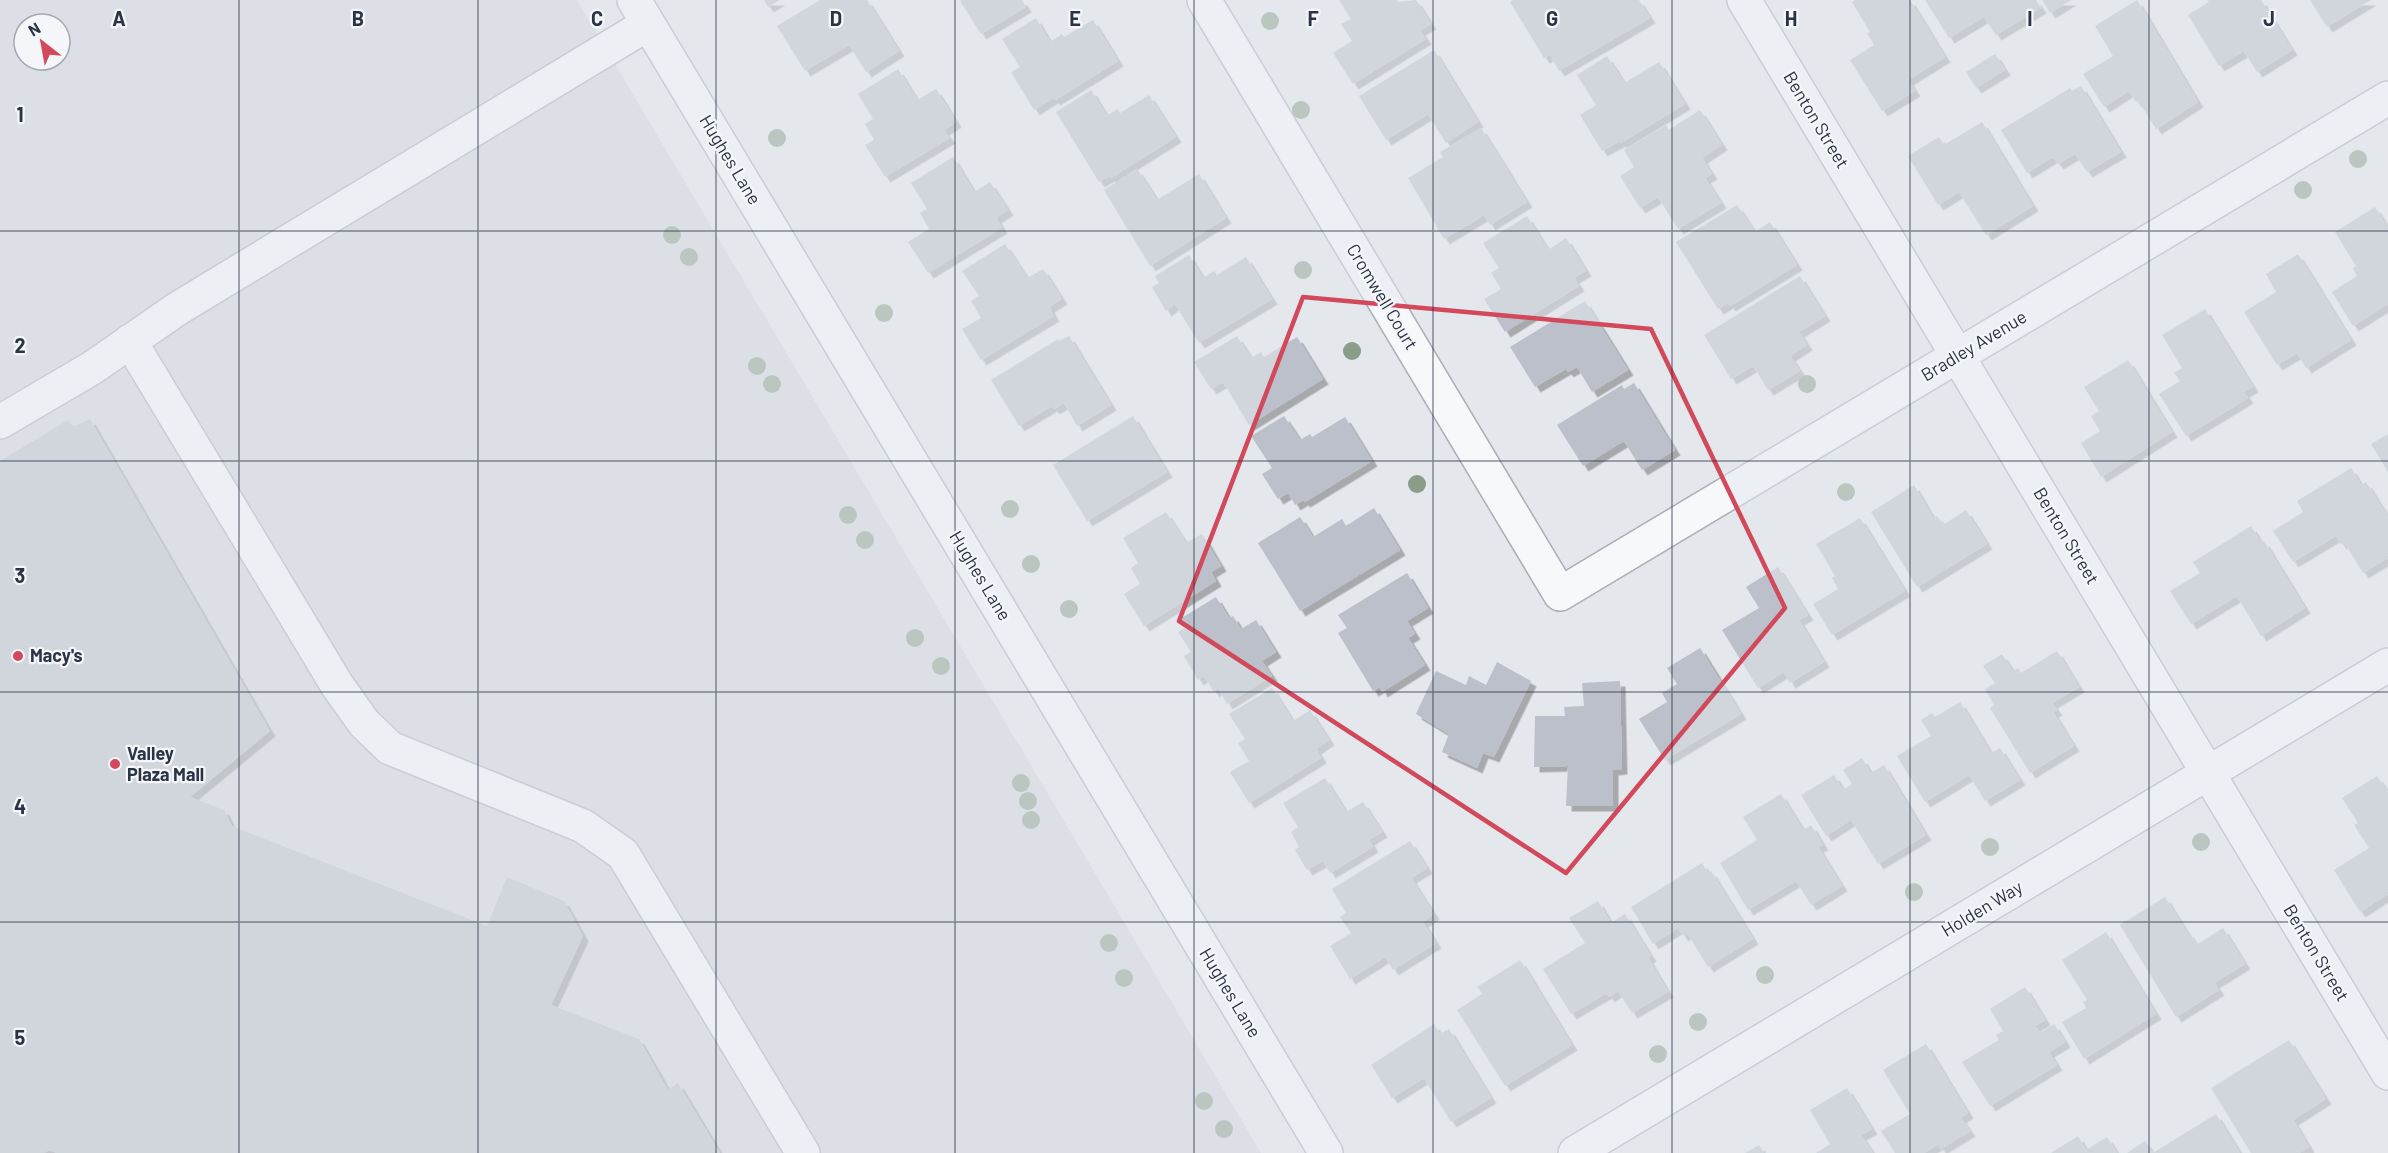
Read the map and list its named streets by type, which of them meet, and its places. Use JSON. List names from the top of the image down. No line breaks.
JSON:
{"streets":{"street":["Benton Street","Hughes Lane","Cromwell Court","Bradley Avenue","Holden Way"]},"crossings":[["Benton Street","Bradley Avenue"],["Benton Street","Holden Way"],["Cromwell Court","Bradley Avenue"]],"places":["Macy's","Valley Plaza Mall"],"north":"top left","grid":{"columns":["A","B","C","D","E","F","G","H","I","J"],"rows":["1","2","3","4","5"]}}
